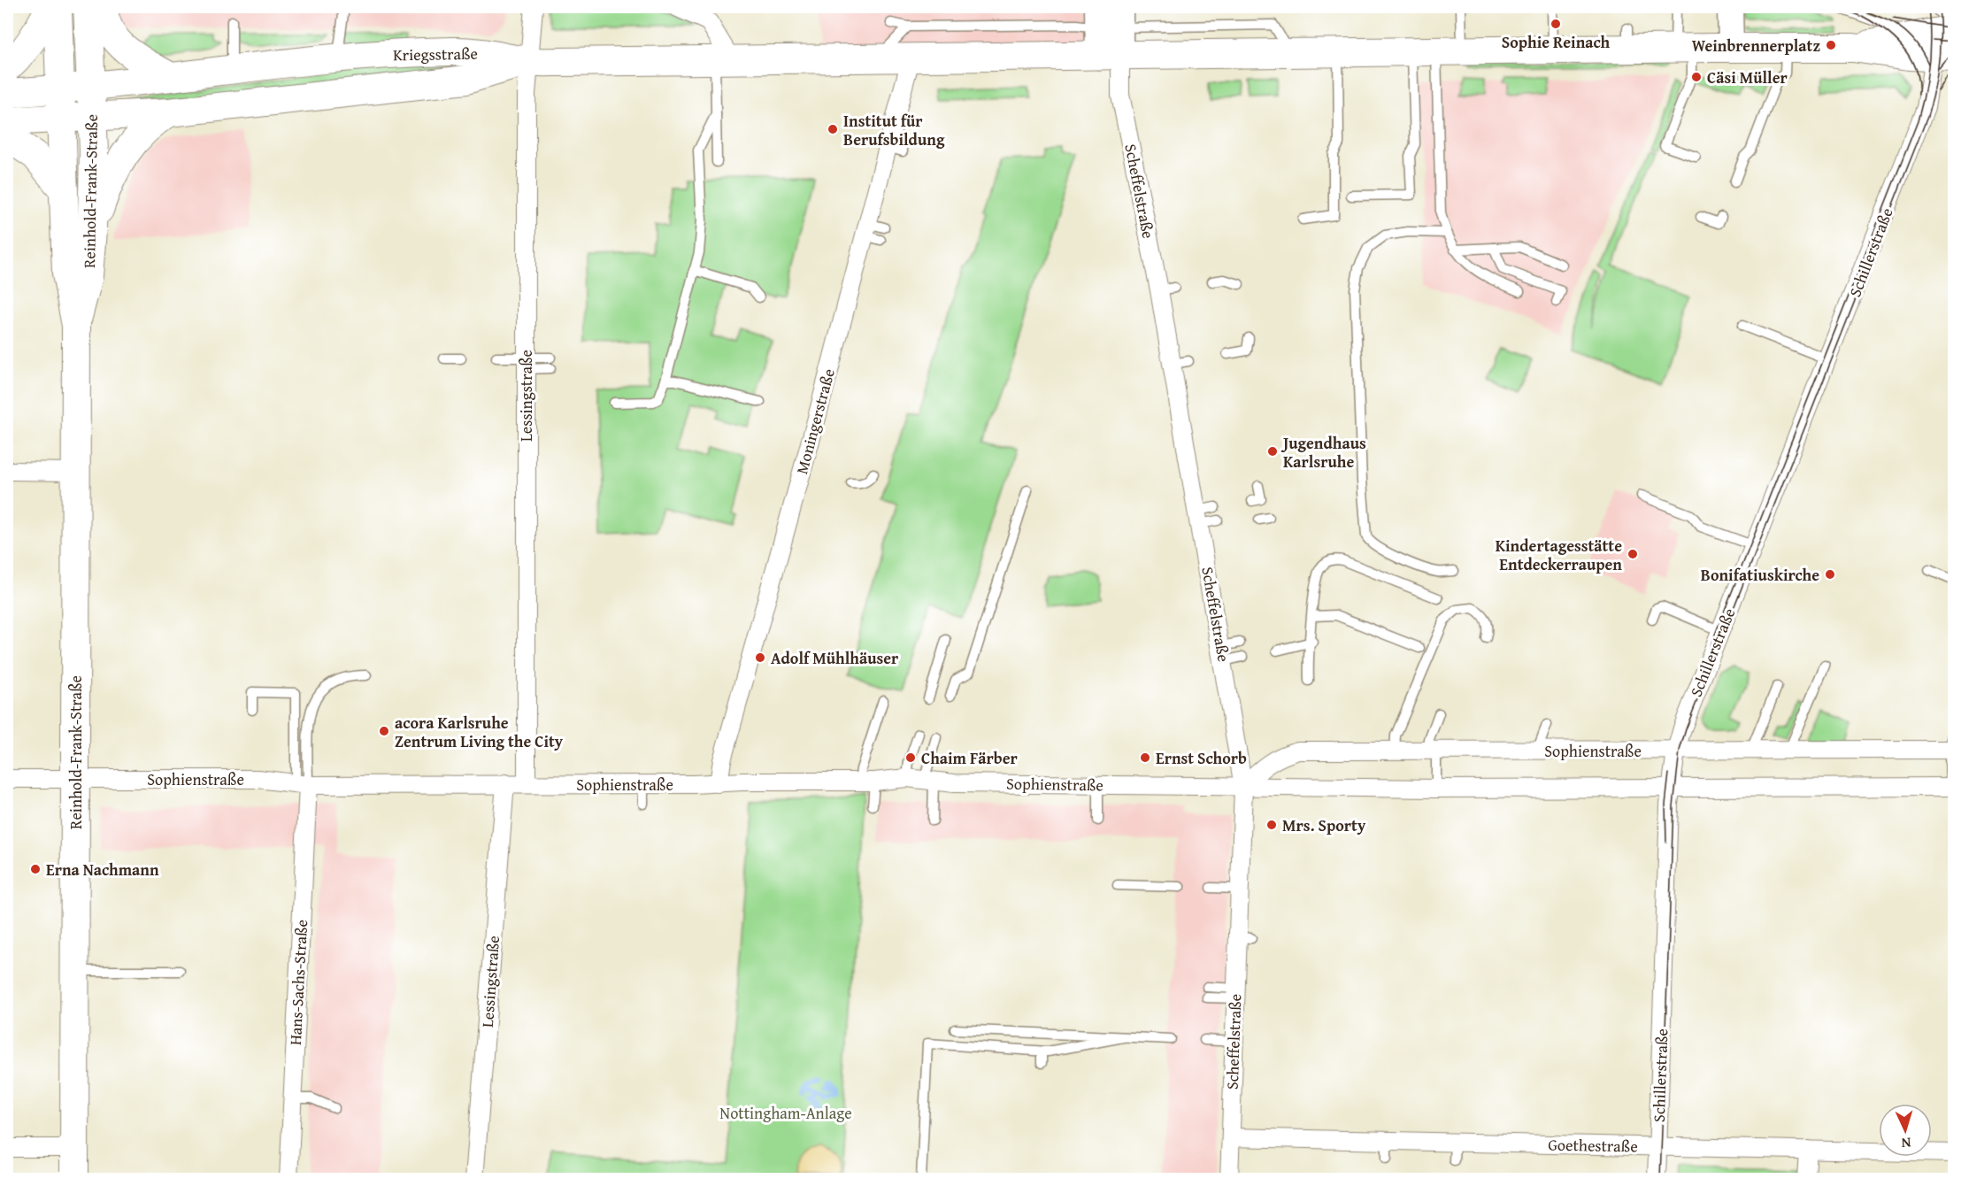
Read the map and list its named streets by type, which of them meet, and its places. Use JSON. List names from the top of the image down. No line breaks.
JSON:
{"streets":{"main road":["Kriegsstraße","Reinhold-Frank-Straße"],"street":["Scheffelstraße","Schillerstraße","Lessingstraße","Moningerstraße","Sophienstraße","Hans-Sachs-Straße","Goethestraße"]},"crossings":[["Kriegsstraße","Reinhold-Frank-Straße"],["Kriegsstraße","Lessingstraße"],["Reinhold-Frank-Straße","Sophienstraße"],["Scheffelstraße","Sophienstraße"],["Scheffelstraße","Goethestraße"],["Schillerstraße","Sophienstraße"],["Schillerstraße","Goethestraße"],["Lessingstraße","Sophienstraße"],["Moningerstraße","Sophienstraße"],["Sophienstraße","Hans-Sachs-Straße"]],"parks":["Nottingham-Anlage"],"places":["Sophie Reinach","Weinbrennerplatz","Cäsi Müller","Institut für Berufsbildung","Jugendhaus Karlsruhe","Kindertagesstätte Entdeckerraupen","Bonifatiuskirche","Adolf Mühlhäuser","acora Karlsruhe Zentrum Living the City","Chaim Färber","Ernst Schorb","Mrs. Sporty","Erna Nachmann"],"north":"bottom"}
